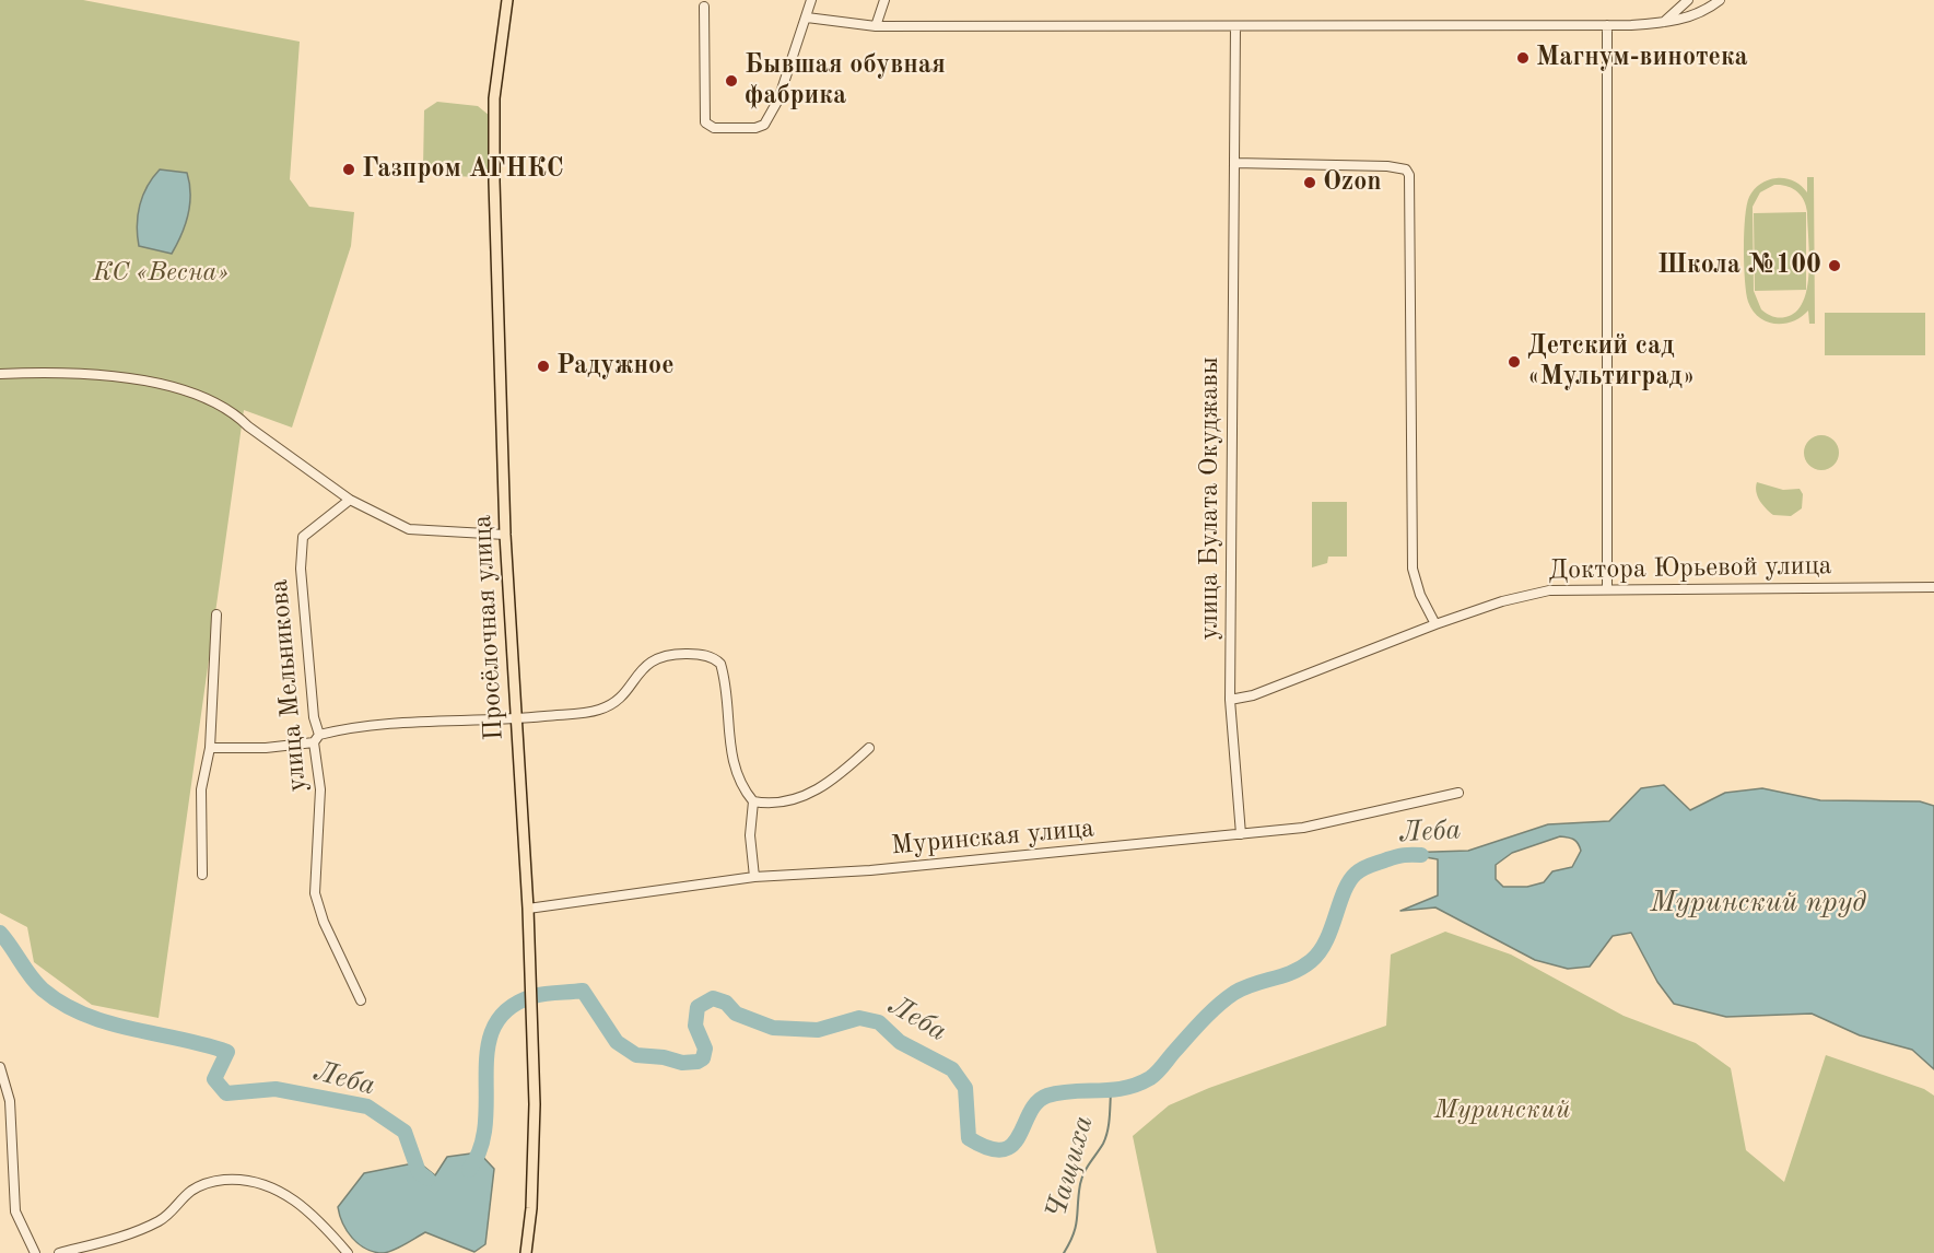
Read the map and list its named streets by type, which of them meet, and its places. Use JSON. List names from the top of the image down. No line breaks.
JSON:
{"streets":{"main road":["Просёлочная улица"],"street":["улица Булата Окуджавы","Доктора Юрьевой улица","улица Мельникова","Муринская улица"]},"crossings":[["улица Булата Окуджавы","Доктора Юрьевой улица"],["улица Булата Окуджавы","Муринская улица"],["Просёлочная улица","Муринская улица"]],"water":["Леба","Муринский пруд","Чащиха"],"parks":["КС «Весна»","Муринский"],"places":["Магнум-винотека","Бывшая обувная фабрика","Газпром АГНКС","Ozon","Школа №100","Детский сад «Мультиград»","Радужное"]}
